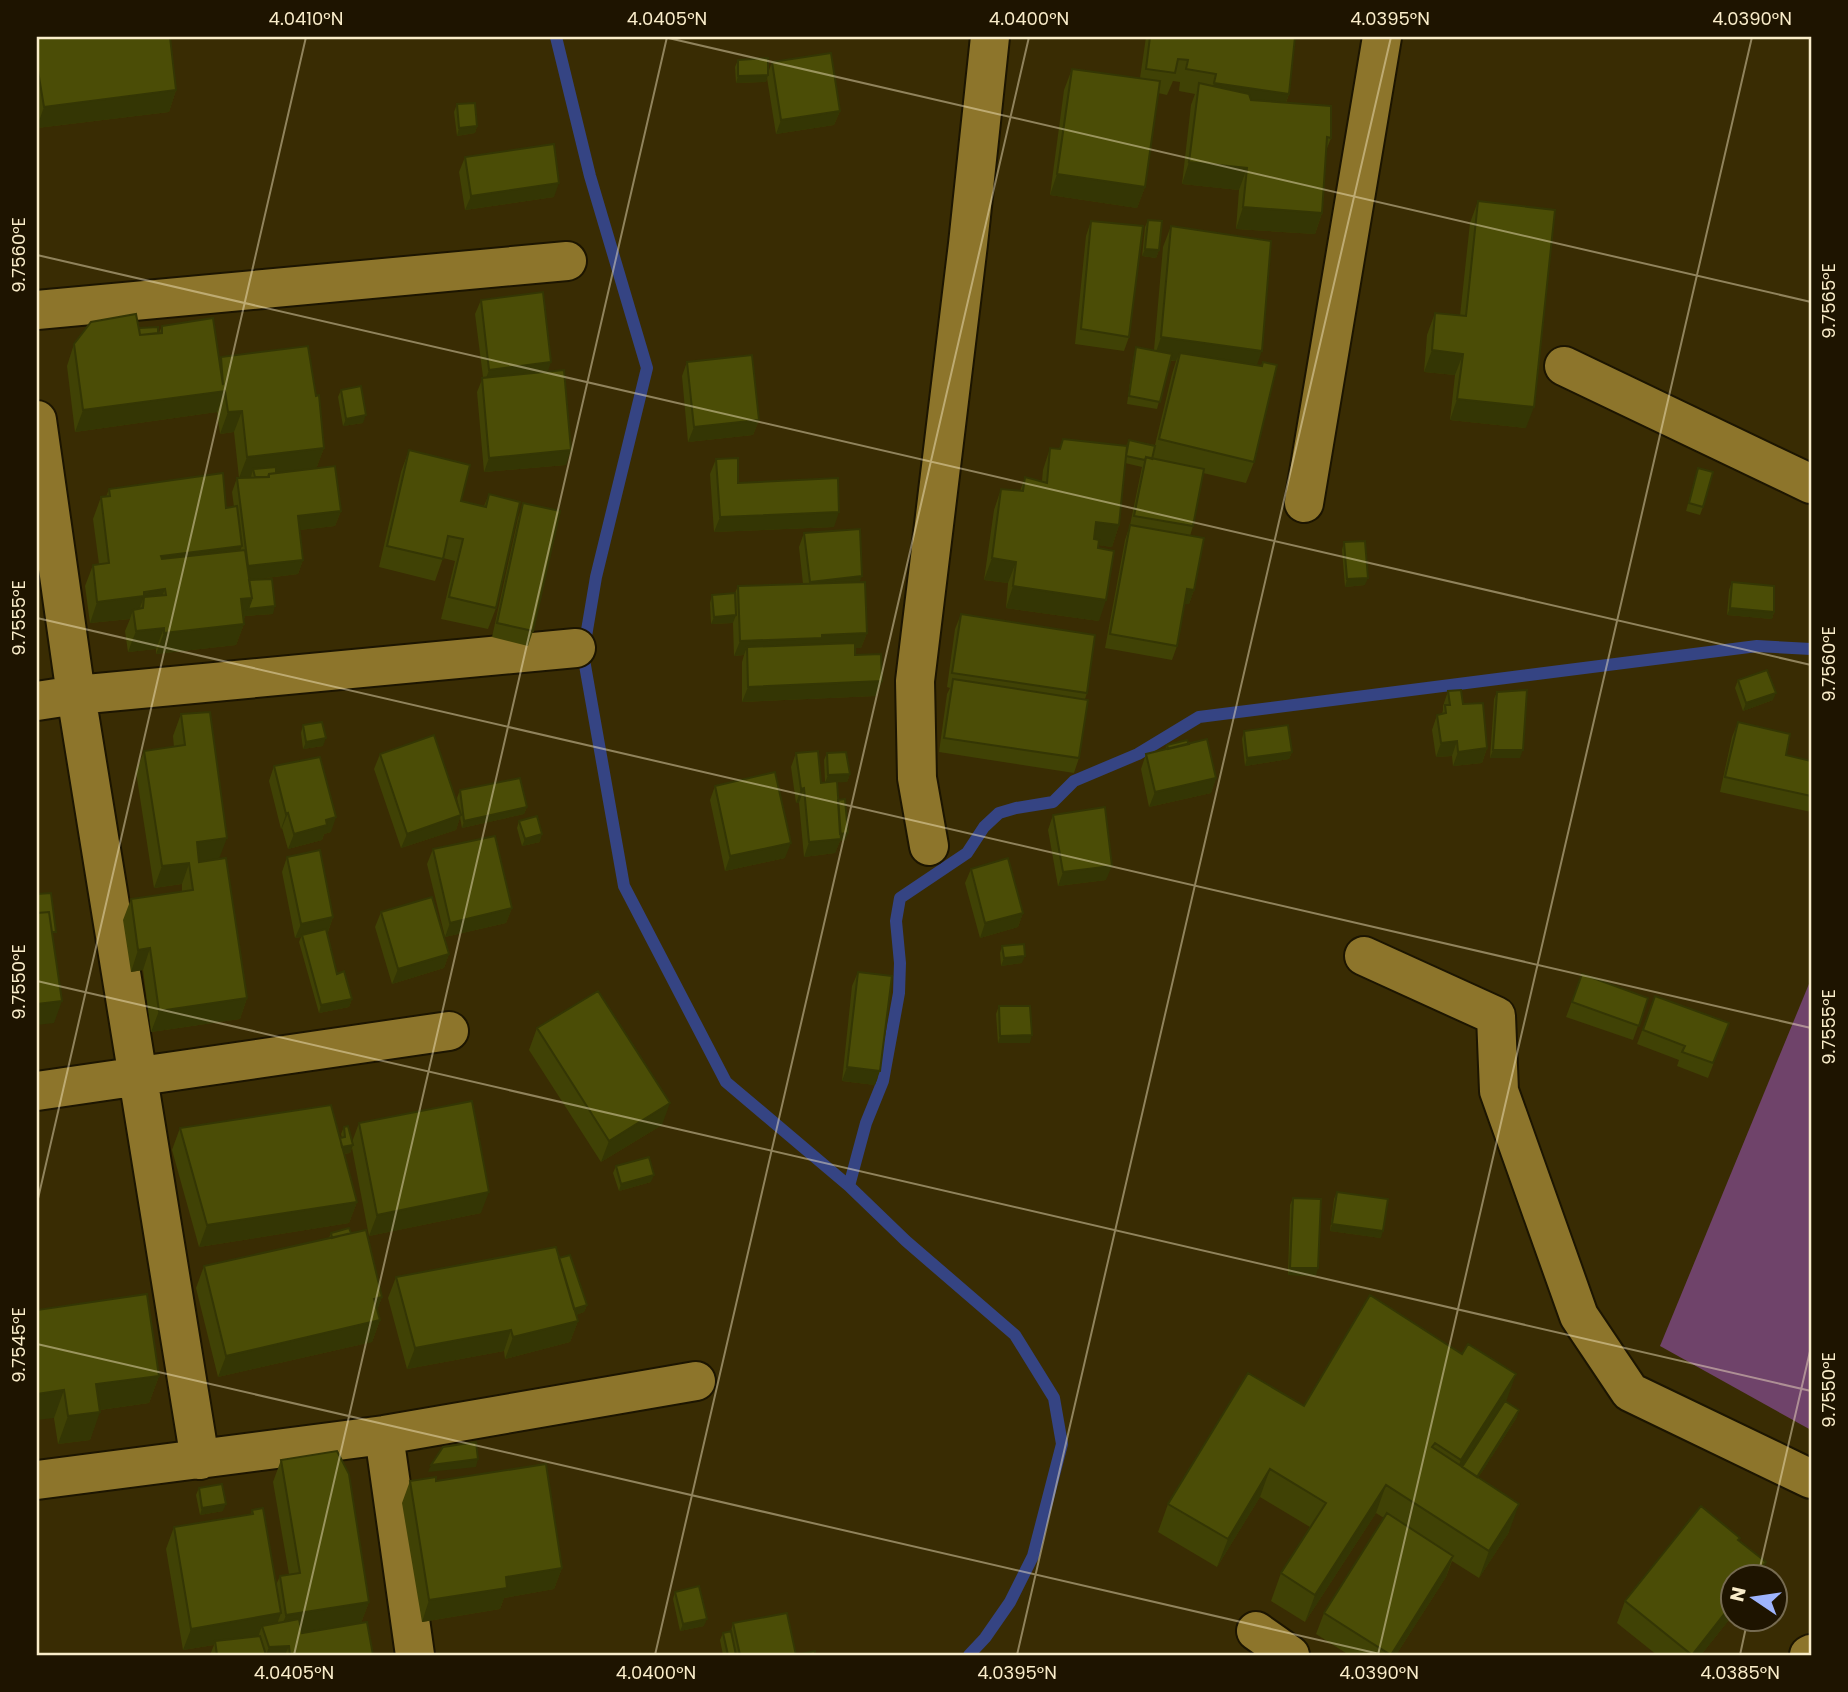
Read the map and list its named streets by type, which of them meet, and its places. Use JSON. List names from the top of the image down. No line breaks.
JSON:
{"north":"left","coordinates":["4.0410°N","4.0405°N","4.0400°N","4.0395°N","4.0390°N","9.7560°E","9.7565°E","9.7555°E","9.7550°E","9.7545°E","4.0385°N"]}
